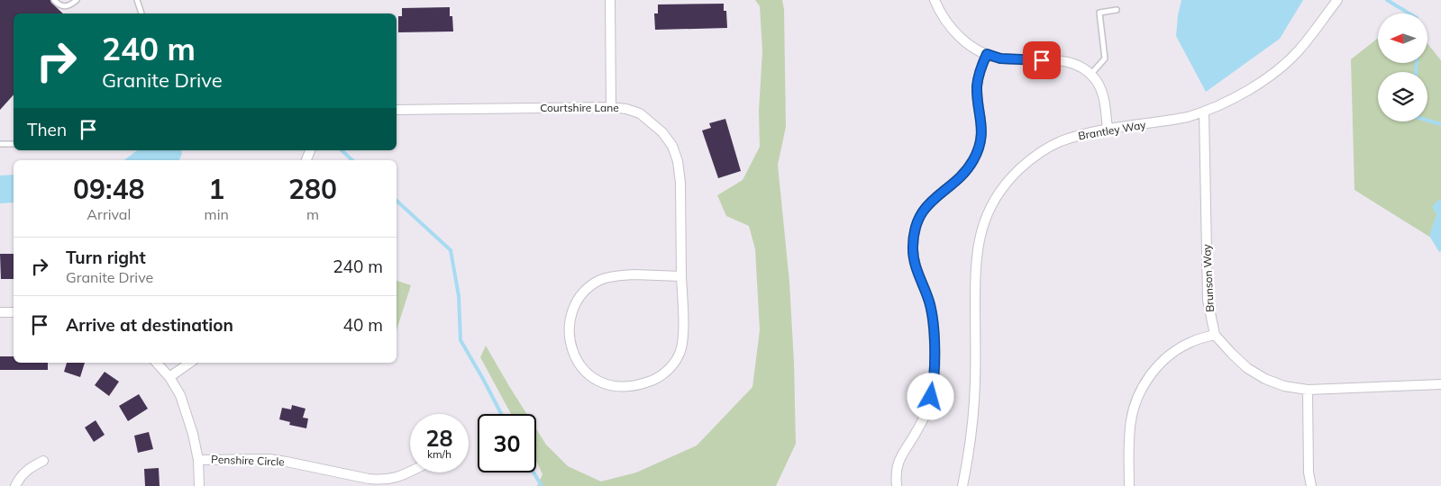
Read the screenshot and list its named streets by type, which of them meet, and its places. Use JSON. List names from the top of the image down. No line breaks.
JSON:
{"streets":{"street":["Courtshire Lane","Brantley Way","Brunson Way","Penshire Circle"]},"crossings":[["Brantley Way","Brunson Way"]],"north":"left","page":{"turn":["240 m","Granite Drive"],"then":"Then","eta":["09:48","Arrival","1","min","280","m"],"list":[{"name":"Turn right","note":"Granite Drive","value":"240 m"},{"name":"Arrive at destination","value":"40 m"}],"speed":"28 km/h","limit":"30"}}
